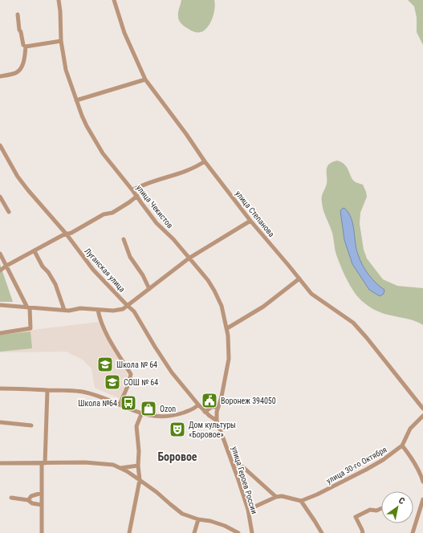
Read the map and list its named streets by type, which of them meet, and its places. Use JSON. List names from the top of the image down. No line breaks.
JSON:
{"streets":{"street":["улица Чекистов","улица Степанова","Луганская улица","улица 30-го Октября","улица Героев России"]},"crossings":[["улица Чекистов","улица Героев России"]],"districts":["Боровое"],"places":{"school or university":["Школа № 64","СОШ № 64"],"public building":["Воронеж 394050"],"bus stop":["Школа №64"],"shop":["Ozon"],"theatre":["Дом культуры «Боровое»"]},"north":"top right"}
